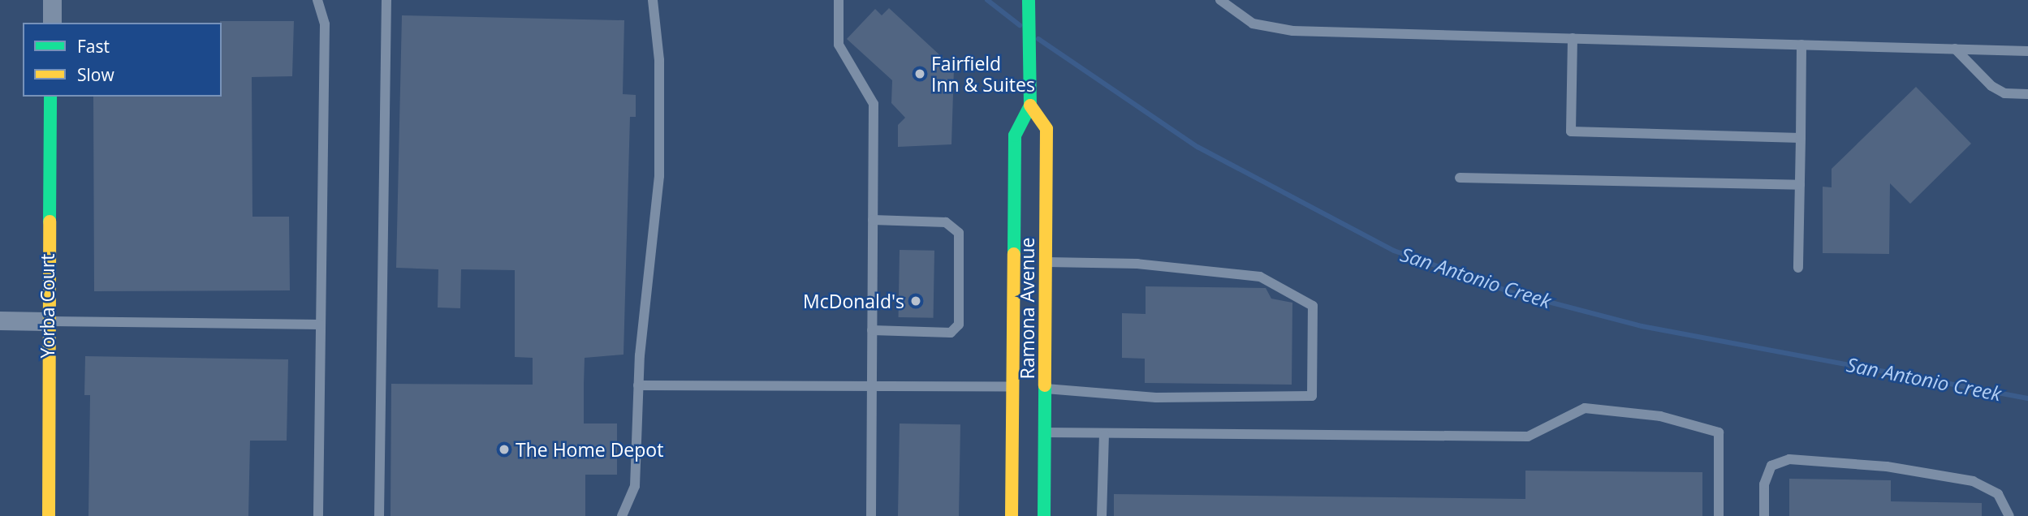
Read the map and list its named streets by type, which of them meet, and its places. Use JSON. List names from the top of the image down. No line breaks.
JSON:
{"streets":{"main road":["Yorba Court","Ramona Avenue"]},"water":["San Antonio Creek"],"places":["Fairfield Inn & Suites","McDonald's","The Home Depot"],"legend":["Fast","Slow"]}
